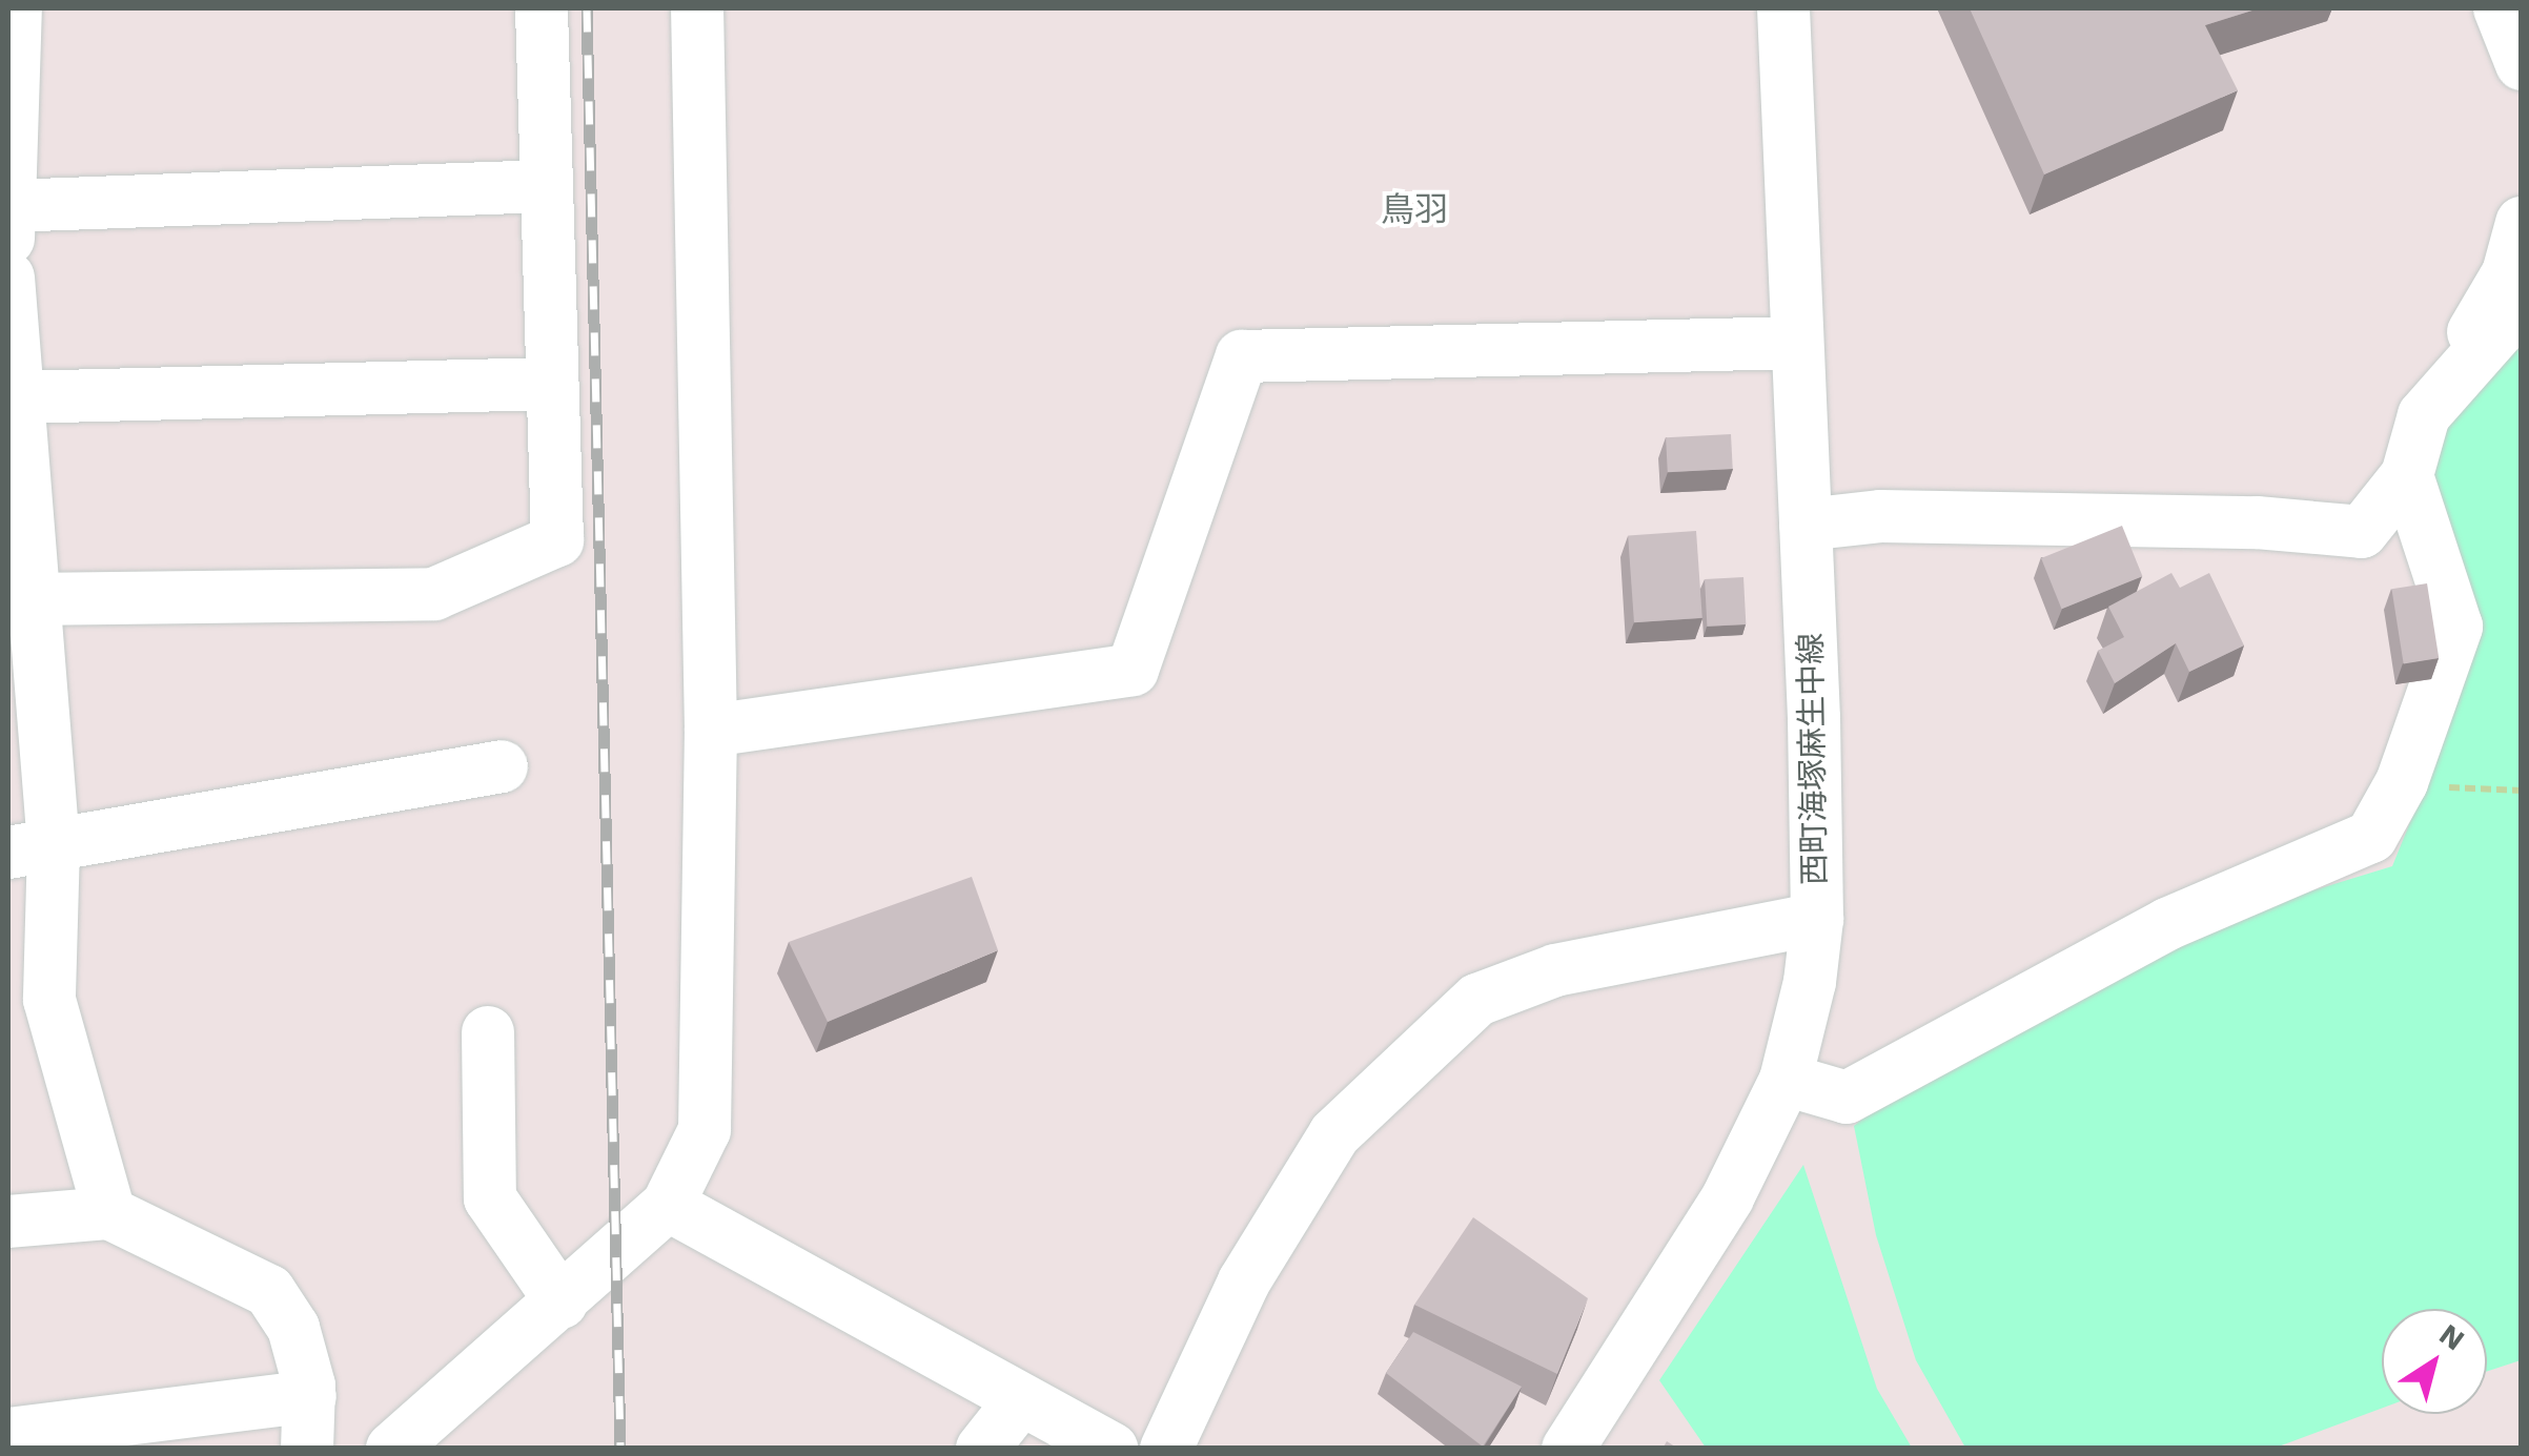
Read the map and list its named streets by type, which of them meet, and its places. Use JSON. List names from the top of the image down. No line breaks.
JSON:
{"streets":{"street":["西町海塚麻生中線"]},"districts":["鳥羽"],"north":"top right"}
